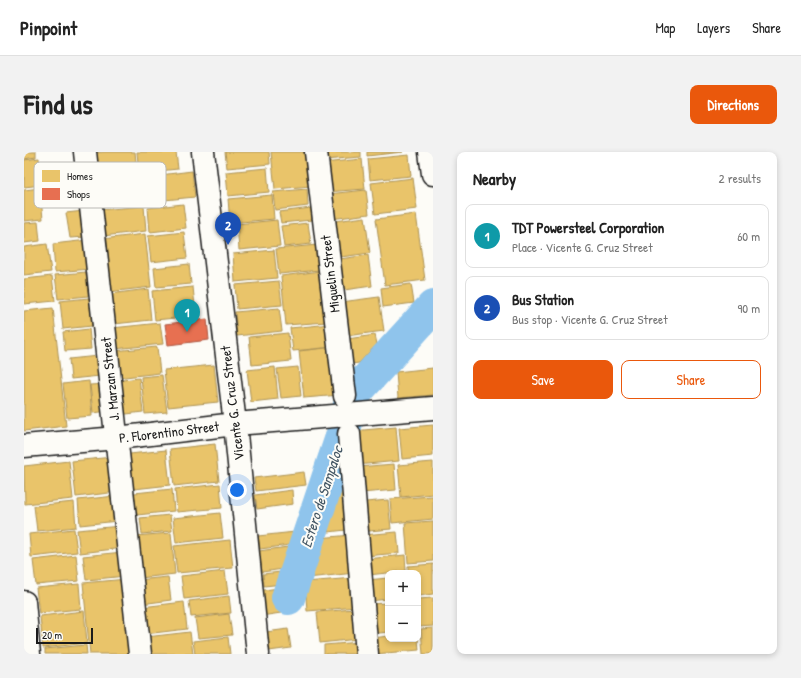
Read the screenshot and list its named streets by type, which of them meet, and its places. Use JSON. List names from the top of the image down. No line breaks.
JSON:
{"streets":{"street":["Miguelin Street","J. Marzan Street","Vicente G. Cruz Street","P. Florentino Street"]},"crossings":[["J. Marzan Street","P. Florentino Street"],["Vicente G. Cruz Street","P. Florentino Street"]],"water":["Estero de Sampaloc"],"legend":["Homes","Shops"],"scale_bar":"20 m","page":{"header":"Pinpoint","nav":["Map","Layers","Share"],"title":"Find us","buttons":["Directions",["Save","Share"]],"heading":["Nearby","2 results"],"list":[{"mark":"1","name":"TDT Powersteel Corporation","note":"Place · Vicente G. Cruz Street","value":"60 m"},{"mark":"2","name":"Bus Station","note":"Bus stop · Vicente G. Cruz Street","value":"90 m"}],"pins":["2","1"],"map_buttons":["+","−"],"scale":"20 m"}}
